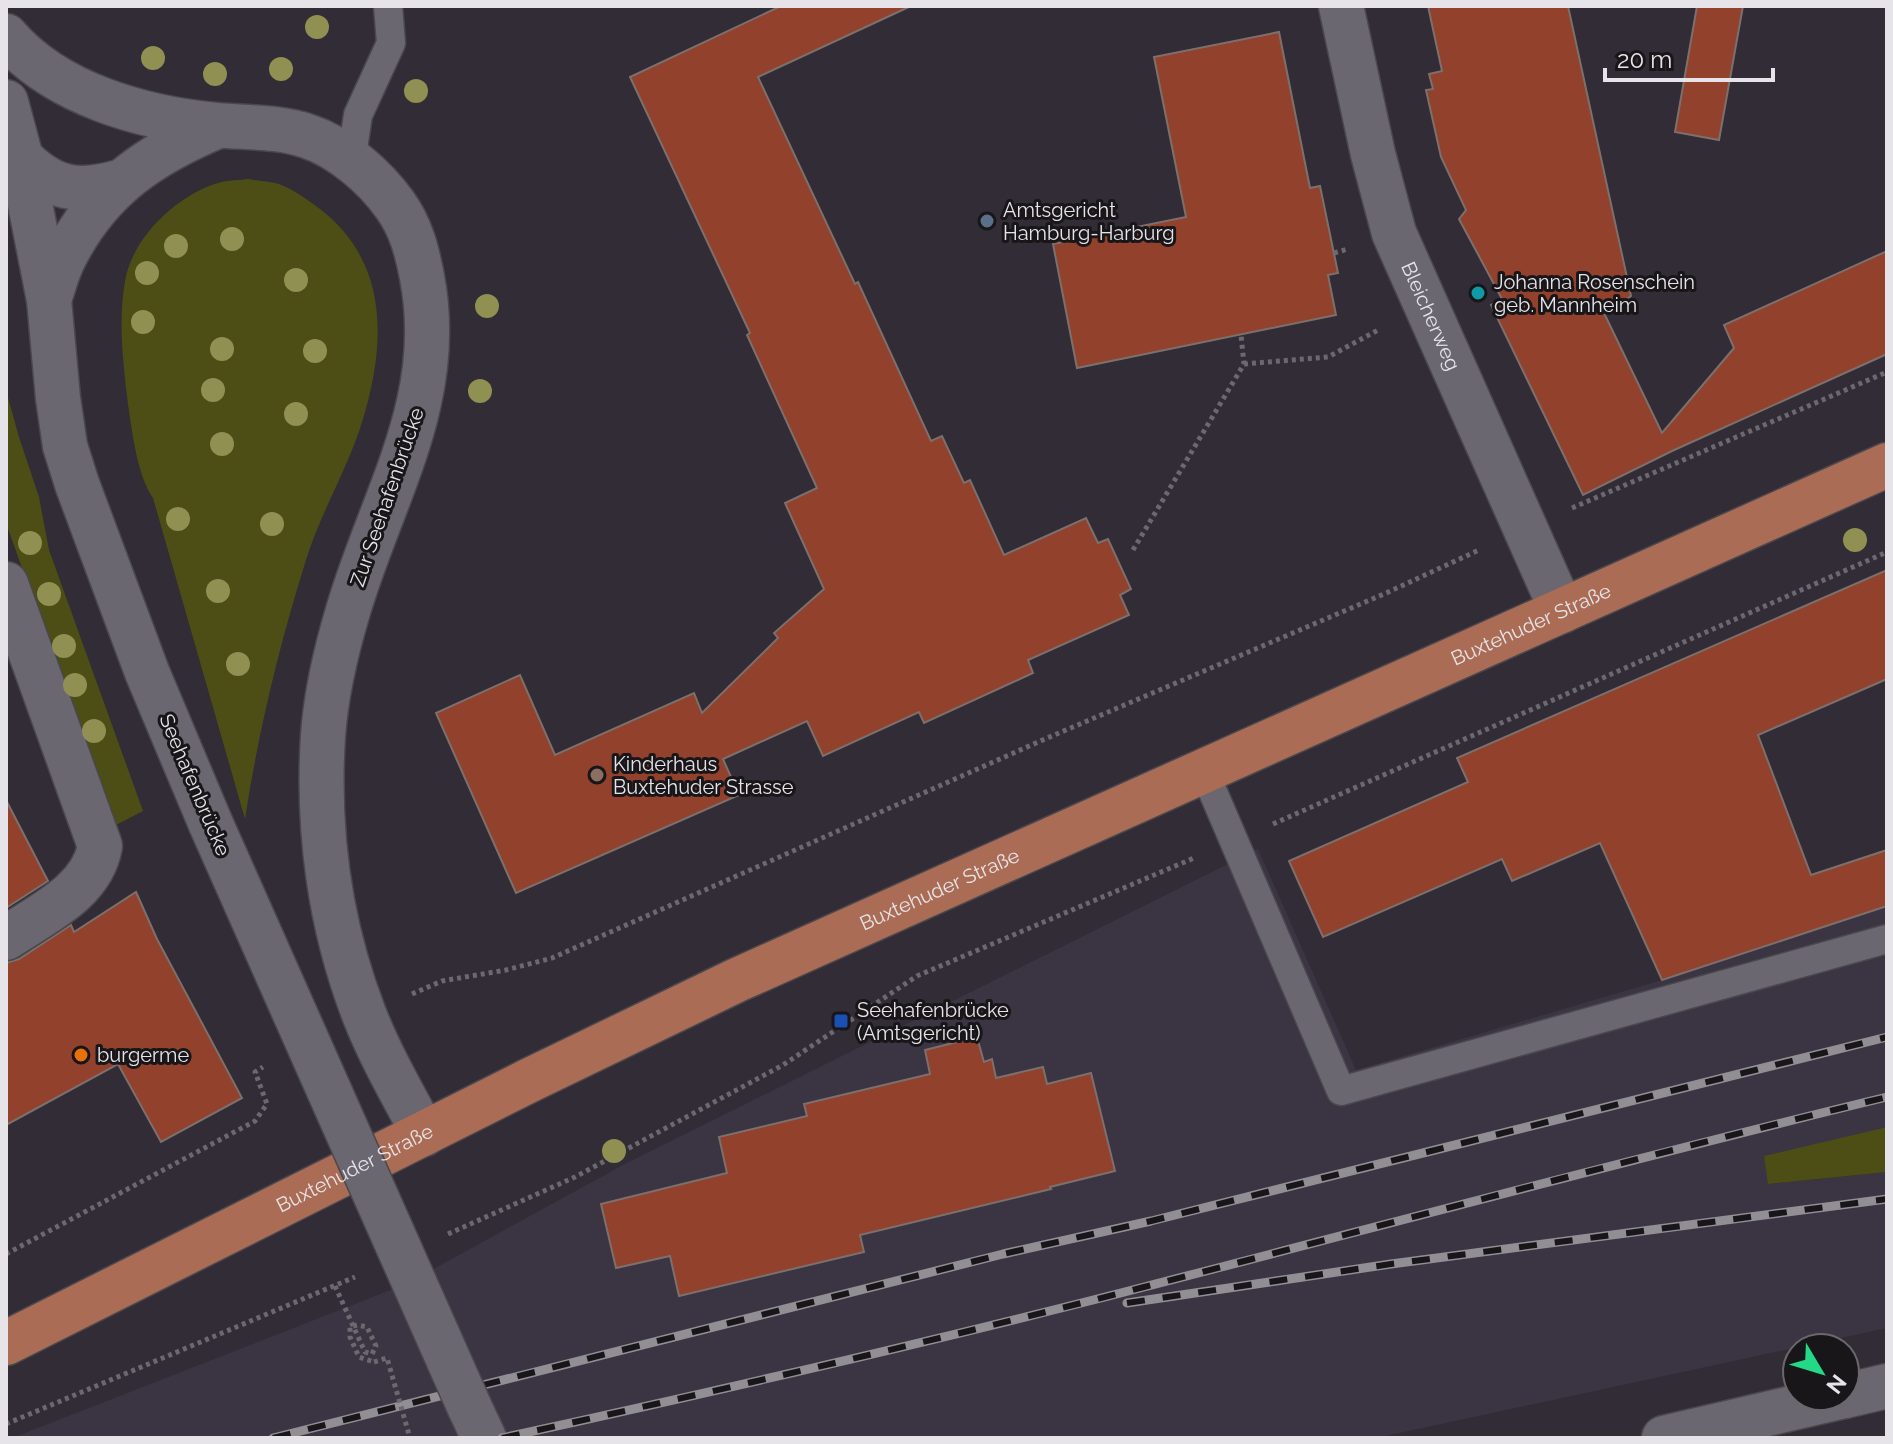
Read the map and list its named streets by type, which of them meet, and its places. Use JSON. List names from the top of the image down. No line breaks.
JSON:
{"streets":{"main road":["Bleicherweg","Zur Seehafenbrücke","Buxtehuder Straße","Seehafenbrücke"]},"crossings":[["Bleicherweg","Buxtehuder Straße"],["Zur Seehafenbrücke","Buxtehuder Straße"],["Zur Seehafenbrücke","Seehafenbrücke"]],"places":{"other":["Amtsgericht Hamburg-Harburg","Johanna Rosenschein geb. Mannheim","Kinderhaus Buxtehuder Strasse","burgerme"],"transit":["Seehafenbrücke (Amtsgericht)"]},"scale_bar":"20 m","north":"bottom right"}
